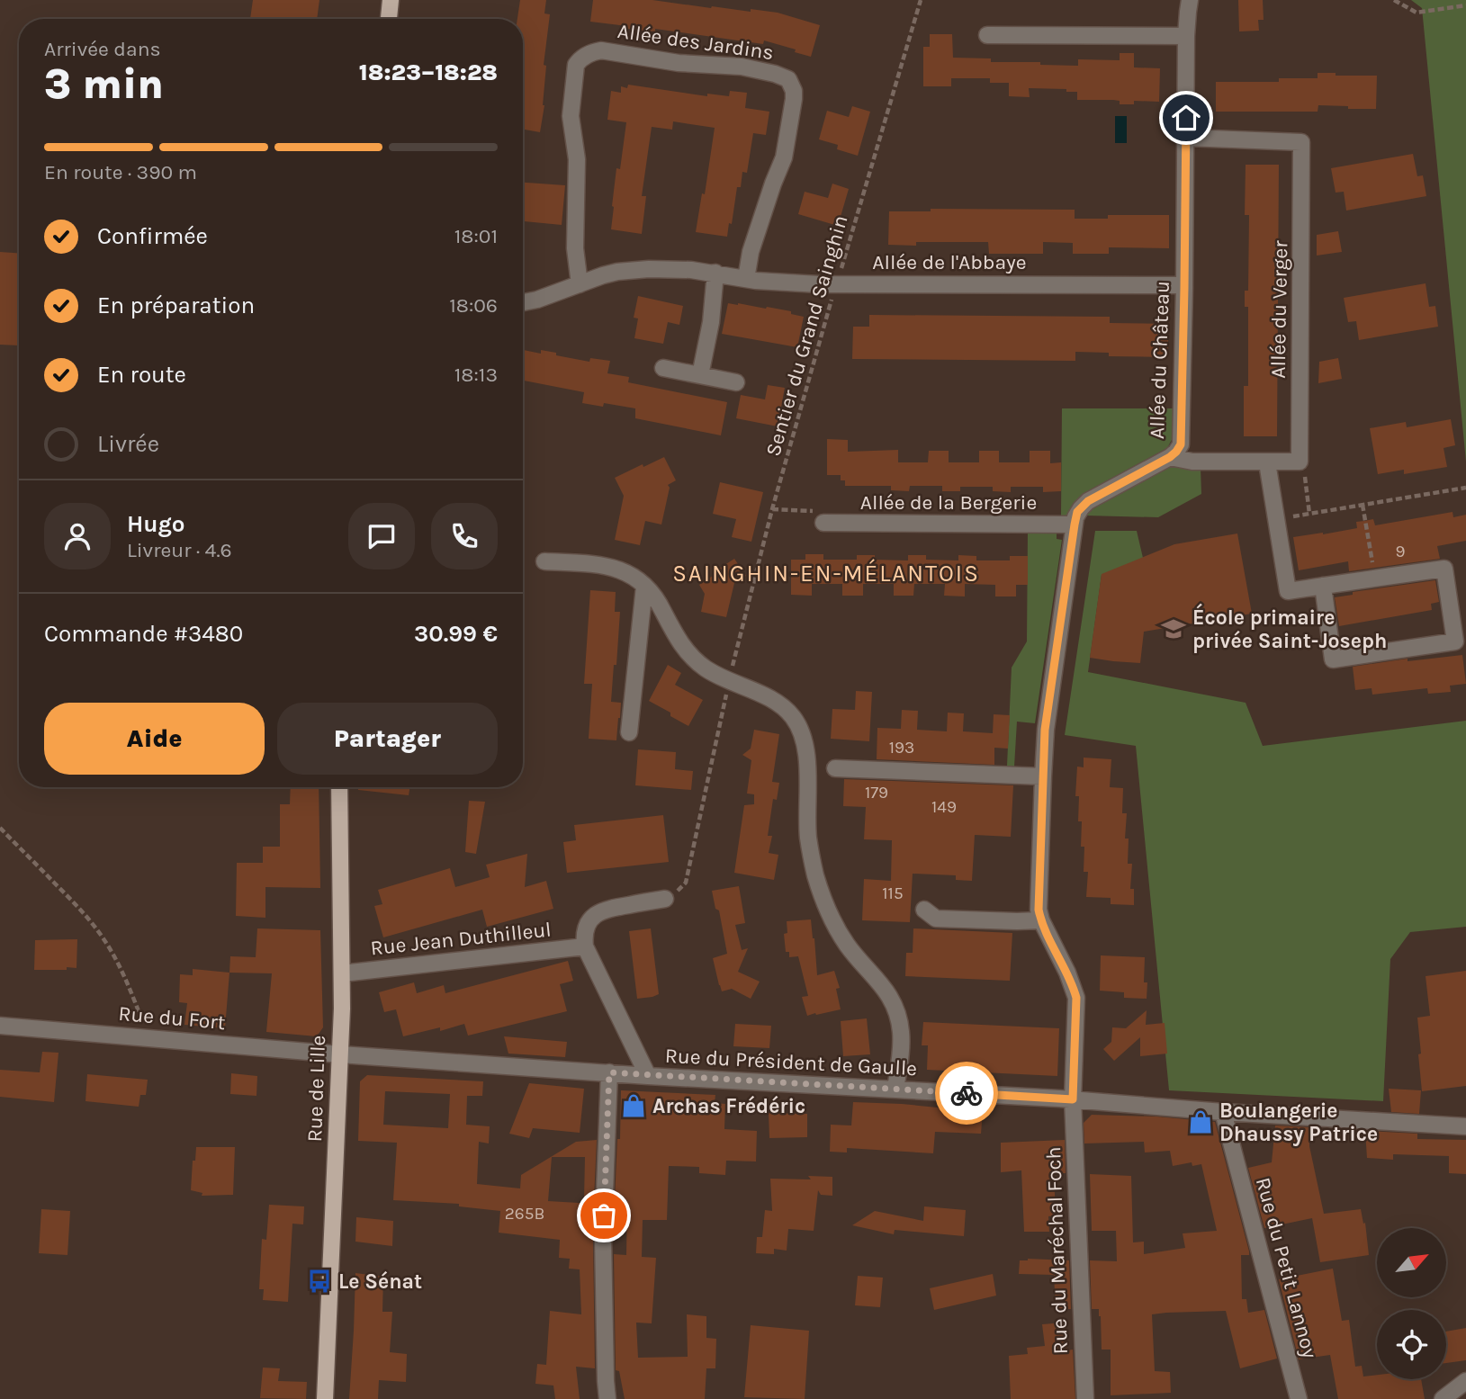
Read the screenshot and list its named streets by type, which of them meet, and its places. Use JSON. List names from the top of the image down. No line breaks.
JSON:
{"streets":{"main road":["Rue de Lille"],"street":["Allée des Jardins","Allée de l'Abbaye","Allée du Verger","Allée du Château","Allée de la Bergerie","Rue Jean Duthilleul","Rue du Fort","Rue du Président de Gaulle","Rue du Maréchal Foch","Rue du Petit Lannoy"],"path":["Sentier du Grand Sainghin"]},"crossings":[["Allée des Jardins","Allée de l'Abbaye"],["Allée de l'Abbaye","Sentier du Grand Sainghin"],["Allée de l'Abbaye","Allée du Château"],["Allée du Verger","Allée du Château"],["Allée du Château","Allée de la Bergerie"],["Allée du Château","Rue du Président de Gaulle"],["Allée du Château","Rue du Maréchal Foch"],["Rue Jean Duthilleul","Rue de Lille"],["Rue du Fort","Rue du Président de Gaulle"],["Rue du Fort","Rue de Lille"],["Rue du Président de Gaulle","Rue de Lille"],["Rue du Président de Gaulle","Rue du Maréchal Foch"],["Rue du Président de Gaulle","Rue du Petit Lannoy"]],"districts":["SAINGHIN-EN-MÉLANTOIS"],"places":{"school or university":["École primaire privée Saint-Joseph"],"shop":["Archas Frédéric","Boulangerie Dhaussy Patrice"],"bus stop":["Le Sénat"]},"house_numbers":["9","193","179","149","115","265B"],"north":"top right","page":{"heading":["3 min","Arrivée dans","18:23–18:28"],"panel":["Hugo","Livreur · 4.6","Commande #3480","30.99 €"],"bar":"En route · 390 m","list":[["Confirmée","18:01"],["En préparation","18:06"],["En route","18:13"],"Livrée"],"buttons":["Aide","Partager"]}}
